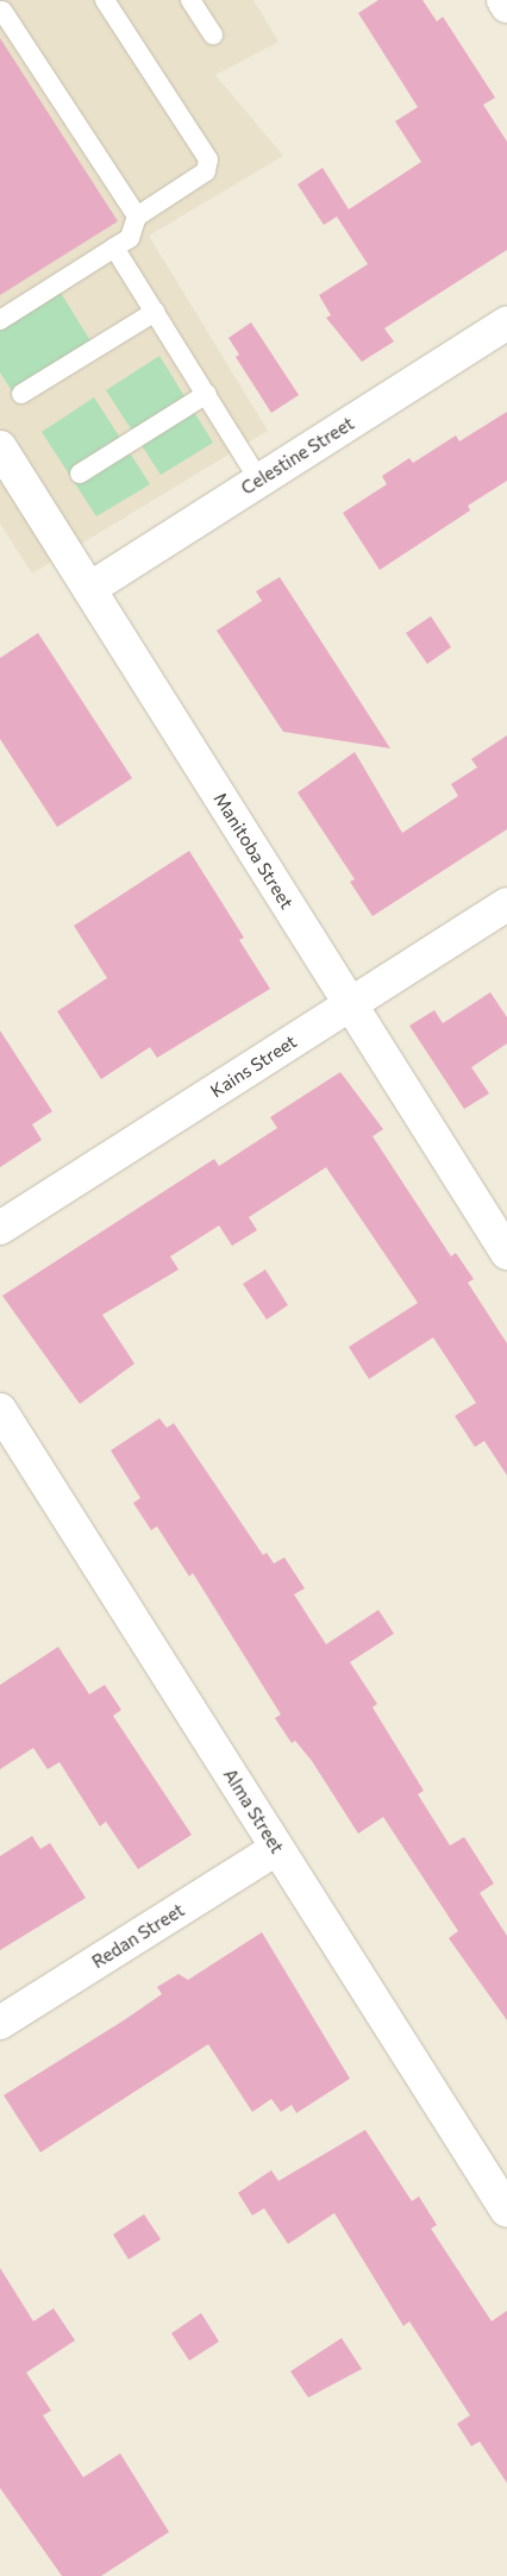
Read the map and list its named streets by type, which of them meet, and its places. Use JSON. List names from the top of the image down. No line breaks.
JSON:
{"streets":{"street":["Celestine Street","Manitoba Street","Kains Street","Alma Street","Redan Street"]},"crossings":[["Celestine Street","Manitoba Street"],["Manitoba Street","Kains Street"],["Alma Street","Redan Street"]]}
